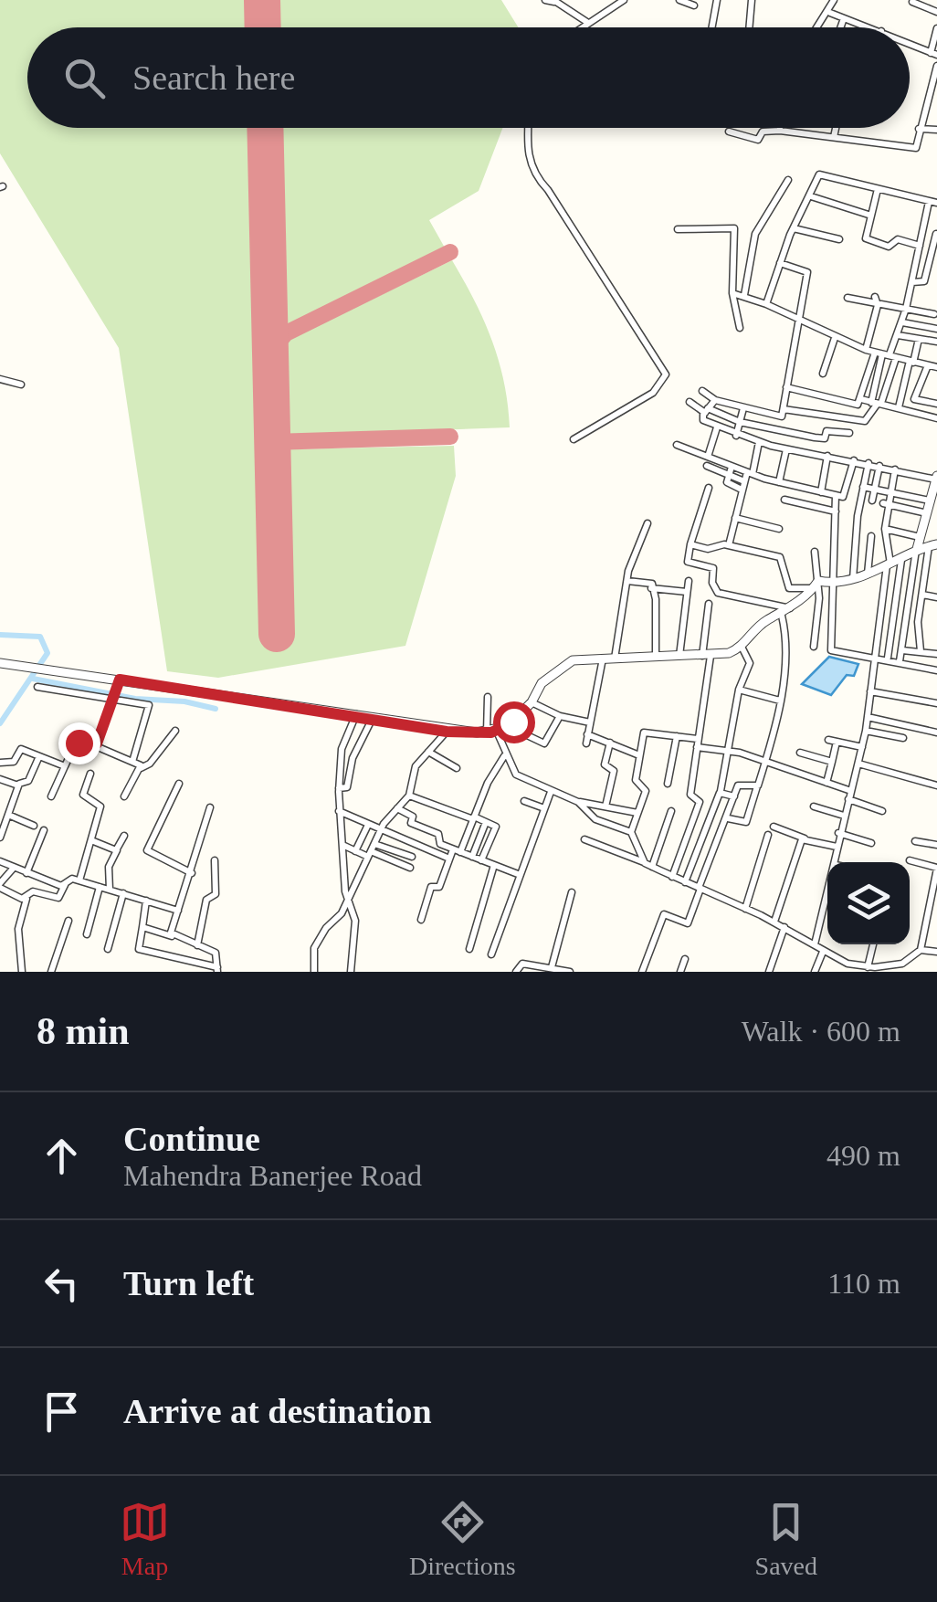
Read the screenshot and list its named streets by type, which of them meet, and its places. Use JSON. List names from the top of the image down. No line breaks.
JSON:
{"page":{"search":"Search here","heading":["8 min","Walk · 600 m"],"list":[["Continue","Mahendra Banerjee Road","490 m"],["Turn left","110 m"],"Arrive at destination"],"nav":["Map","Directions","Saved"]}}
